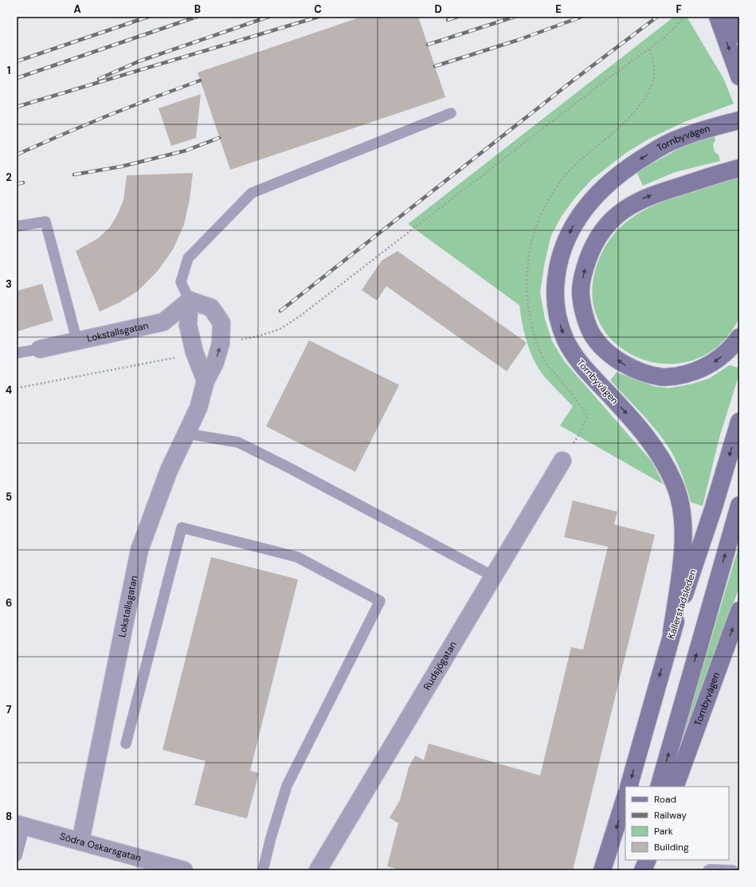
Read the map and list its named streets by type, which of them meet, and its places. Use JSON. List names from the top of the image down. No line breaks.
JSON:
{"streets":{"main road":["Tornbyvägen","Kallerstadsleden"],"street":["Lokstallsgatan","Rudsjögatan","Södra Oskarsgatan"]},"crossings":[["Tornbyvägen","Kallerstadsleden"],["Lokstallsgatan","Södra Oskarsgatan"]],"legend":["Road","Railway","Park","Building"],"grid":{"columns":["A","B","C","D","E","F"],"rows":["1","2","3","4","5","6","7","8"]}}
